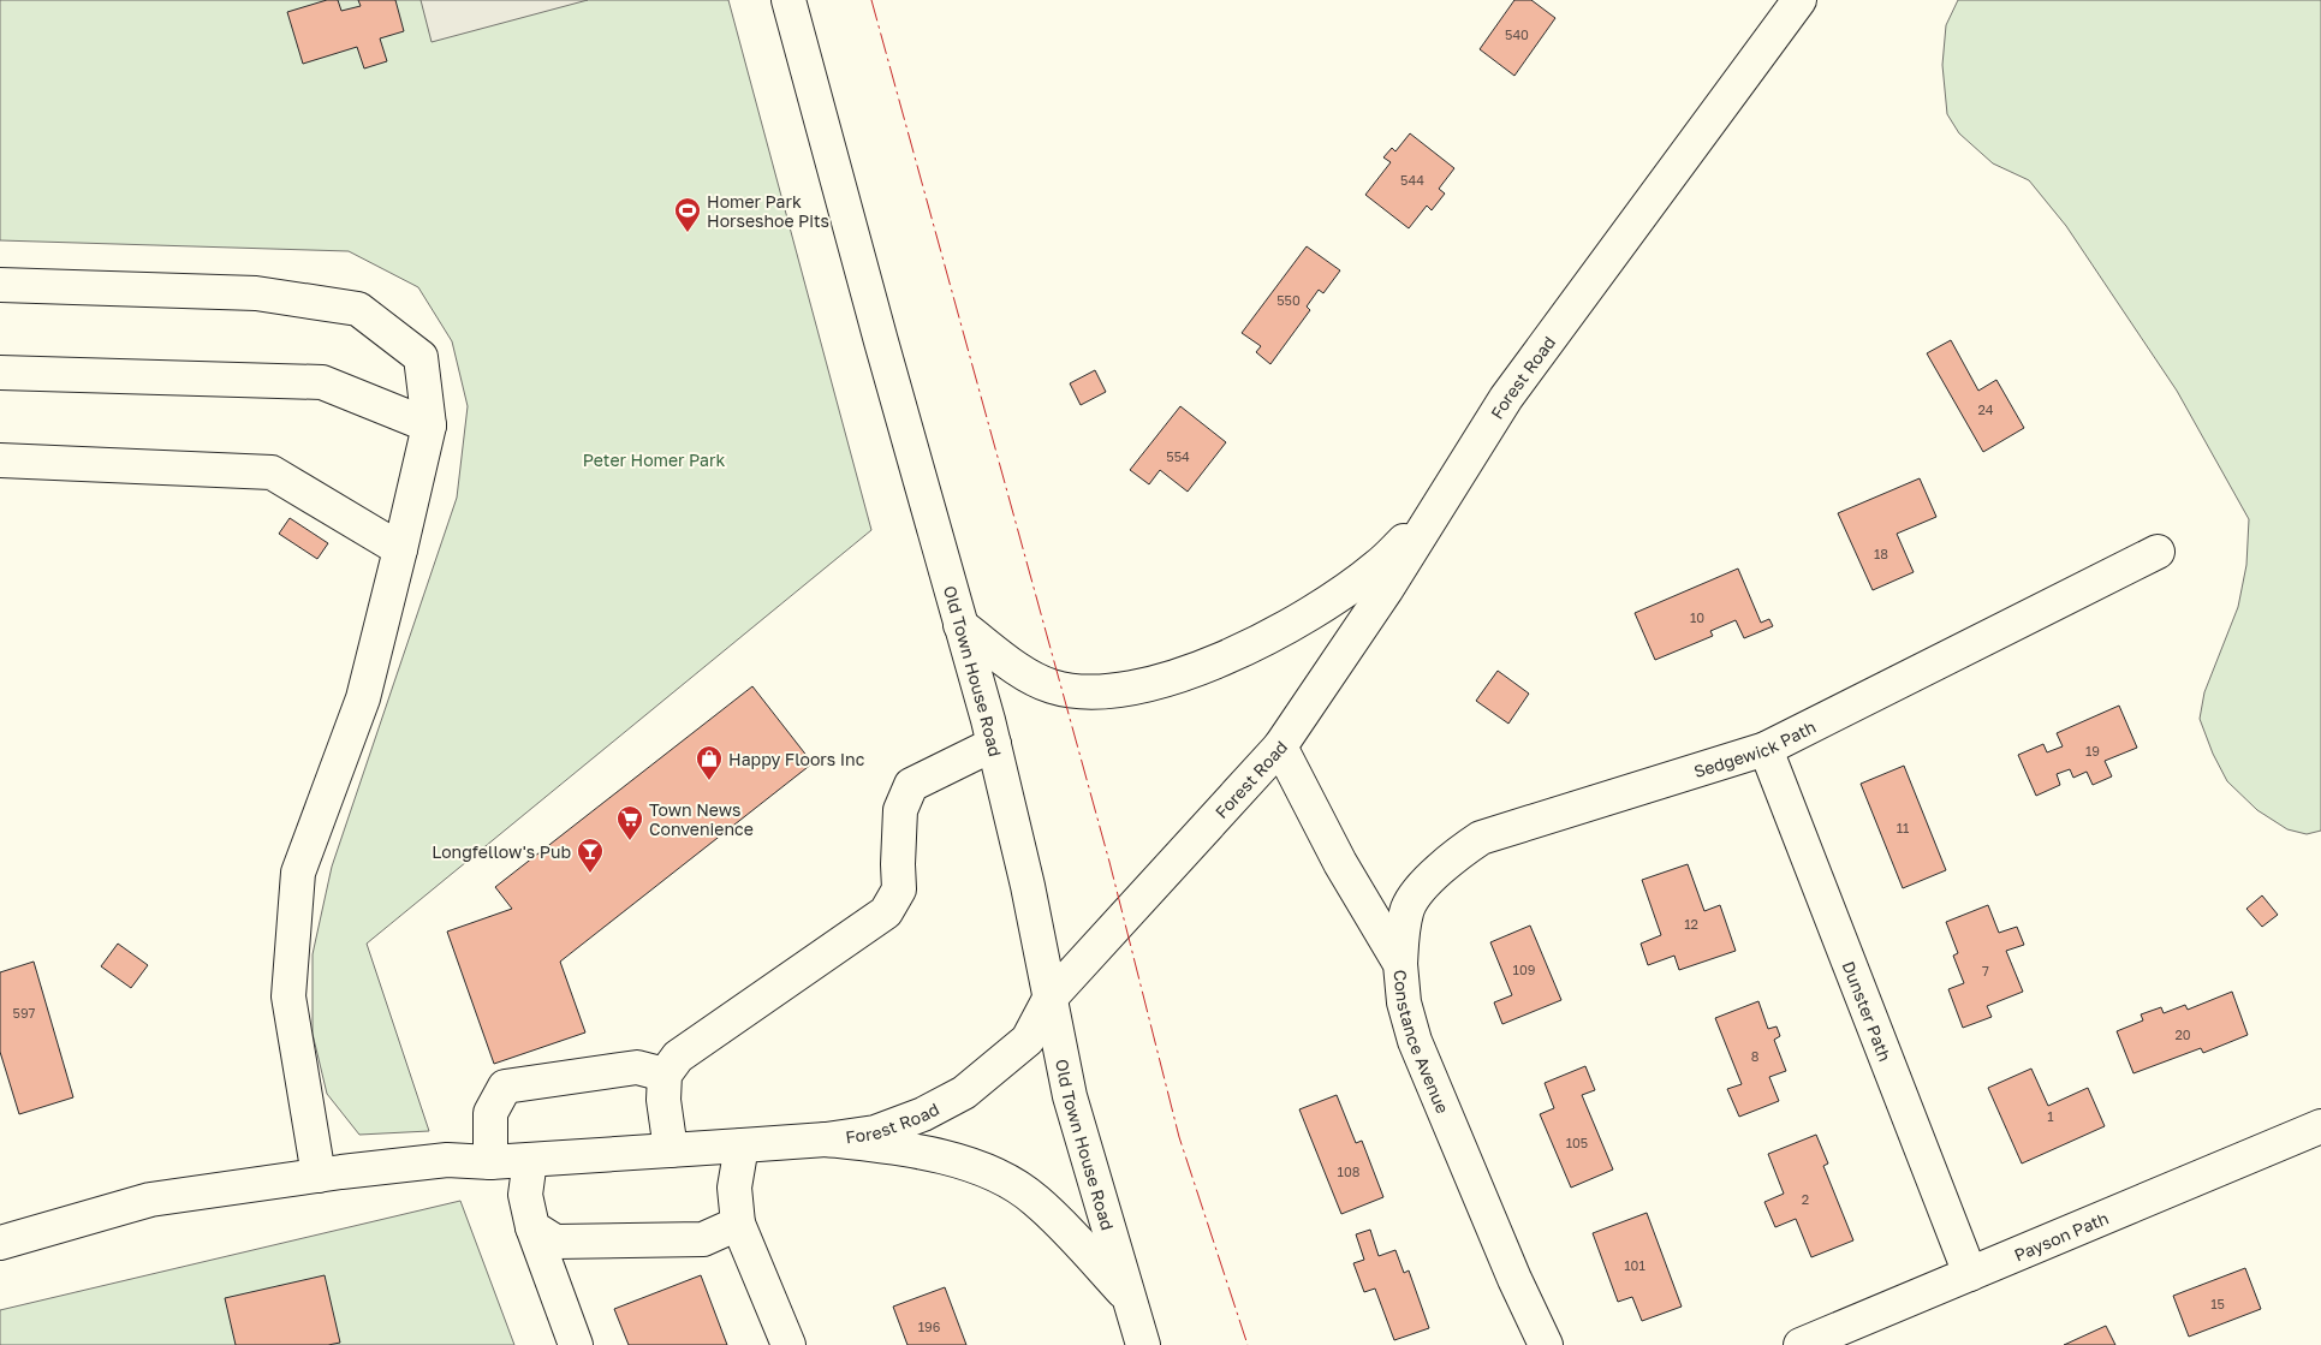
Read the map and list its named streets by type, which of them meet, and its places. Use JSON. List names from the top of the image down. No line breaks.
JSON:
{"streets":{"main road":["Forest Road","Old Town House Road","Sedgewick Path","Dunster Path","Constance Avenue","Payson Path"]},"crossings":[["Forest Road","Old Town House Road"],["Forest Road","Constance Avenue"],["Sedgewick Path","Dunster Path"],["Sedgewick Path","Constance Avenue"],["Dunster Path","Payson Path"]],"parks":["Peter Homer Park"],"places":{"sports":["Homer Park Horseshoe Pits"],"shop":["Happy Floors Inc"],"supermarket":["Town News Convenience"],"bar":["Longfellow's Pub"]},"house_numbers":["540","544","550","24","554","18","10","19","11","12","109","7","597","20","8","1","105","108","2","101","15","196"]}
